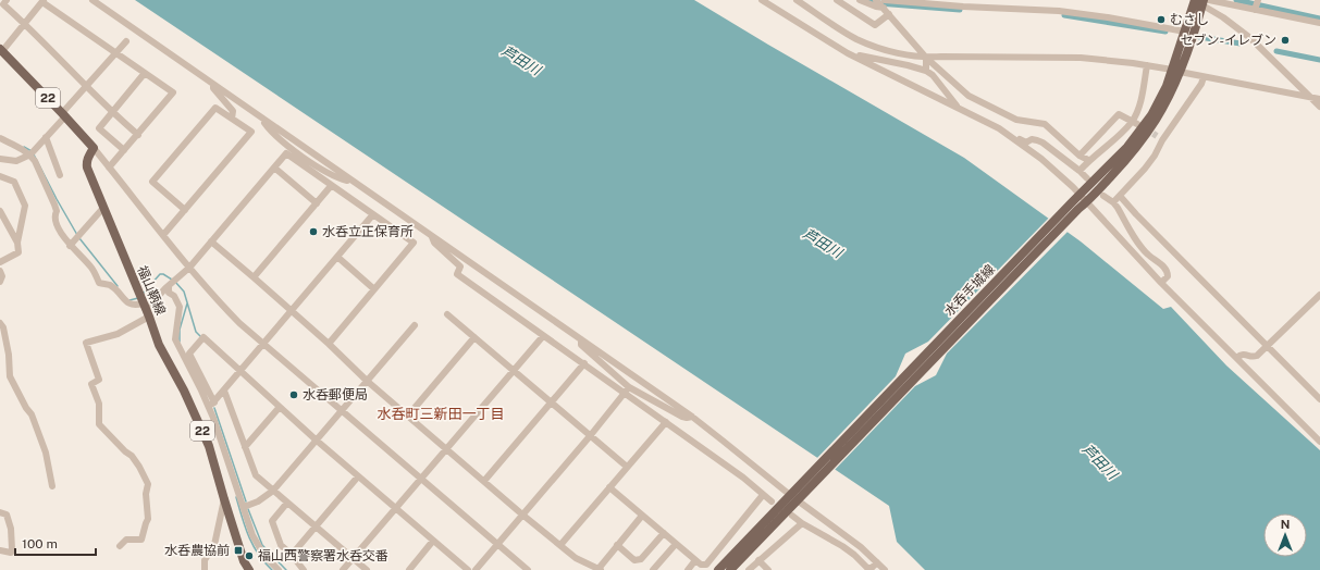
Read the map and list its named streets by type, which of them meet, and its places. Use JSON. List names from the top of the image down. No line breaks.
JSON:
{"streets":{"main road":["22","福山鞆線","水呑手城線"]},"crossings":[["22","福山鞆線"]],"districts":["水呑町三新田一丁目"],"water":["芦田川"],"places":{"other":["むさし","セブン-イレブン","水呑立正保育所","水呑郵便局","福山西警察署水呑交番"],"transit":["水呑農協前"]},"scale_bar":"100 m","north":"top"}
